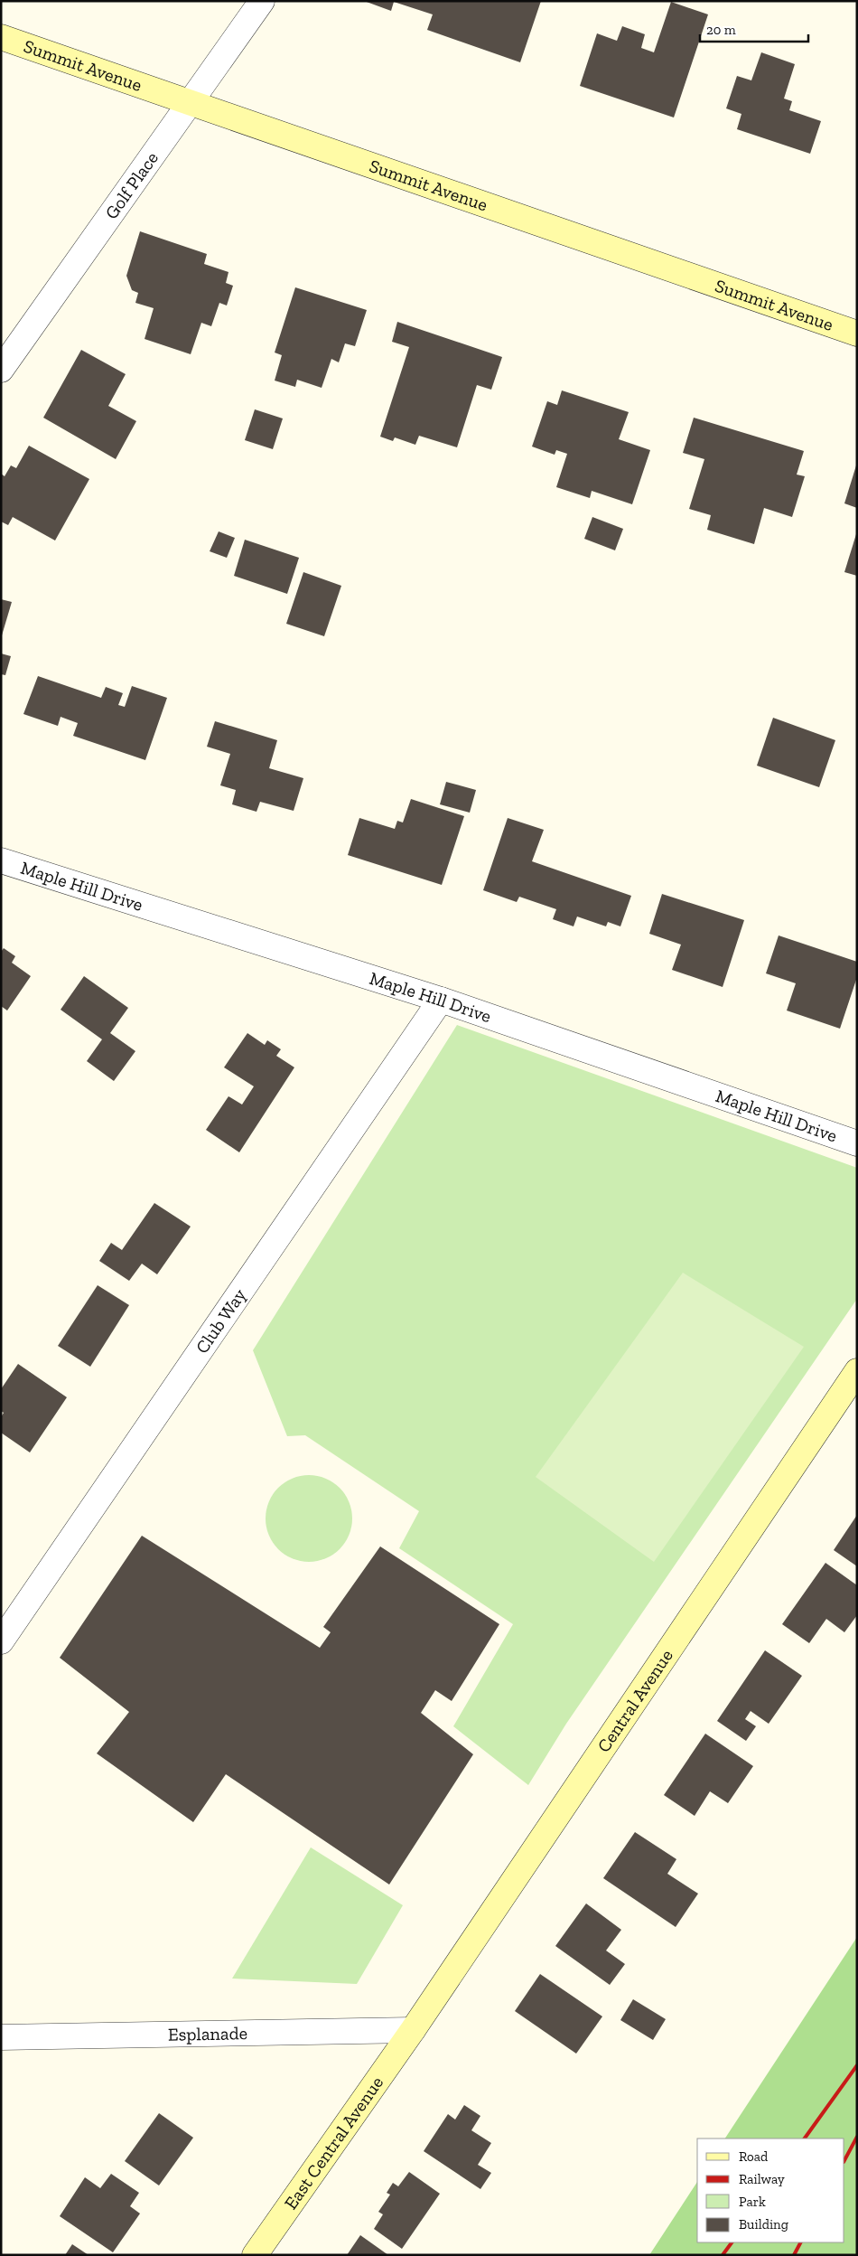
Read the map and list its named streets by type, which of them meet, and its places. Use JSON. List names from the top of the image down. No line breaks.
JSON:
{"streets":{"street":["Summit Avenue","Golf Place","Maple Hill Drive","Club Way","Central Avenue","Esplanade","East Central Avenue"]},"crossings":[["Summit Avenue","Golf Place"],["Maple Hill Drive","Club Way"],["Central Avenue","Esplanade"],["Central Avenue","East Central Avenue"],["Esplanade","East Central Avenue"]],"legend":["Road","Railway","Park","Building"],"scale_bar":"20 m"}
